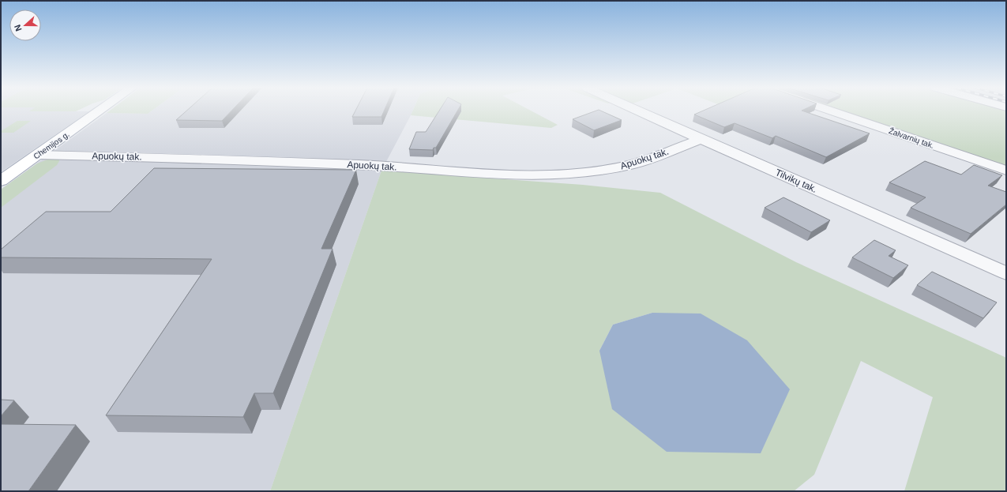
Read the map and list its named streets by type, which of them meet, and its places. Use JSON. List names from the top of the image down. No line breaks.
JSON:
{"streets":{"main road":["Chemijos g."],"street":["Žalvarnių tak.","Apuokų tak.","Tilvikų tak."]},"crossings":[["Chemijos g.","Apuokų tak."],["Apuokų tak.","Tilvikų tak."]],"north":"left"}
